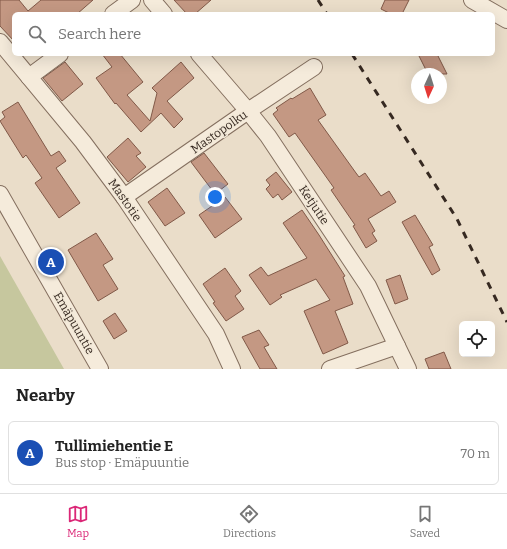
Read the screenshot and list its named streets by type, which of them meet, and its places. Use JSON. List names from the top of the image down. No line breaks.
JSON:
{"streets":{"street":["Mastopolku","Mastotie","Ketjutie","Emäpuuntie"]},"crossings":[["Mastopolku","Mastotie"],["Mastopolku","Ketjutie"]],"north":"bottom","page":{"search":"Search here","pins":"A","heading":"Nearby","list":[{"mark":"A","name":"Tullimiehentie E","note":"Bus stop · Emäpuuntie","value":"70 m"}],"nav":["Map","Directions","Saved"]}}
